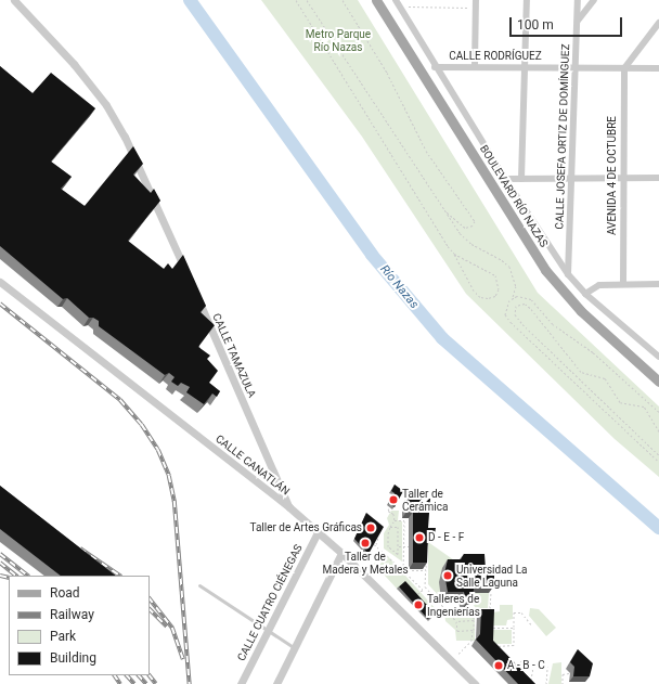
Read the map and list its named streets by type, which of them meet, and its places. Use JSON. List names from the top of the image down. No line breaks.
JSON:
{"streets":{"main road":["BOULEVARD RÍO NAZAS"],"street":["CALLE RODRÍGUEZ","CALLE JOSEFA ORTIZ DE DOMÍNGUEZ","AVENIDA 4 DE OCTUBRE","CALLE TAMAZULA","CALLE CANATLÁN","CALLE CUATRO CIÉNEGAS"]},"crossings":[["CALLE RODRÍGUEZ","CALLE JOSEFA ORTIZ DE DOMÍNGUEZ"],["CALLE RODRÍGUEZ","AVENIDA 4 DE OCTUBRE"],["CALLE RODRÍGUEZ","BOULEVARD RÍO NAZAS"],["CALLE JOSEFA ORTIZ DE DOMÍNGUEZ","BOULEVARD RÍO NAZAS"],["CALLE TAMAZULA","CALLE CANATLÁN"],["CALLE CANATLÁN","CALLE CUATRO CIÉNEGAS"]],"water":["Río Nazas"],"parks":["Metro Parque Río Nazas"],"places":["Taller de Cerámica","Taller de Artes Gráficas","D - E - F","Taller de Madera y Metales","Universidad La Salle Laguna","Talleres de Ingenierías","A - B - C"],"legend":["Road","Railway","Park","Building"],"scale_bar":"100 m"}
